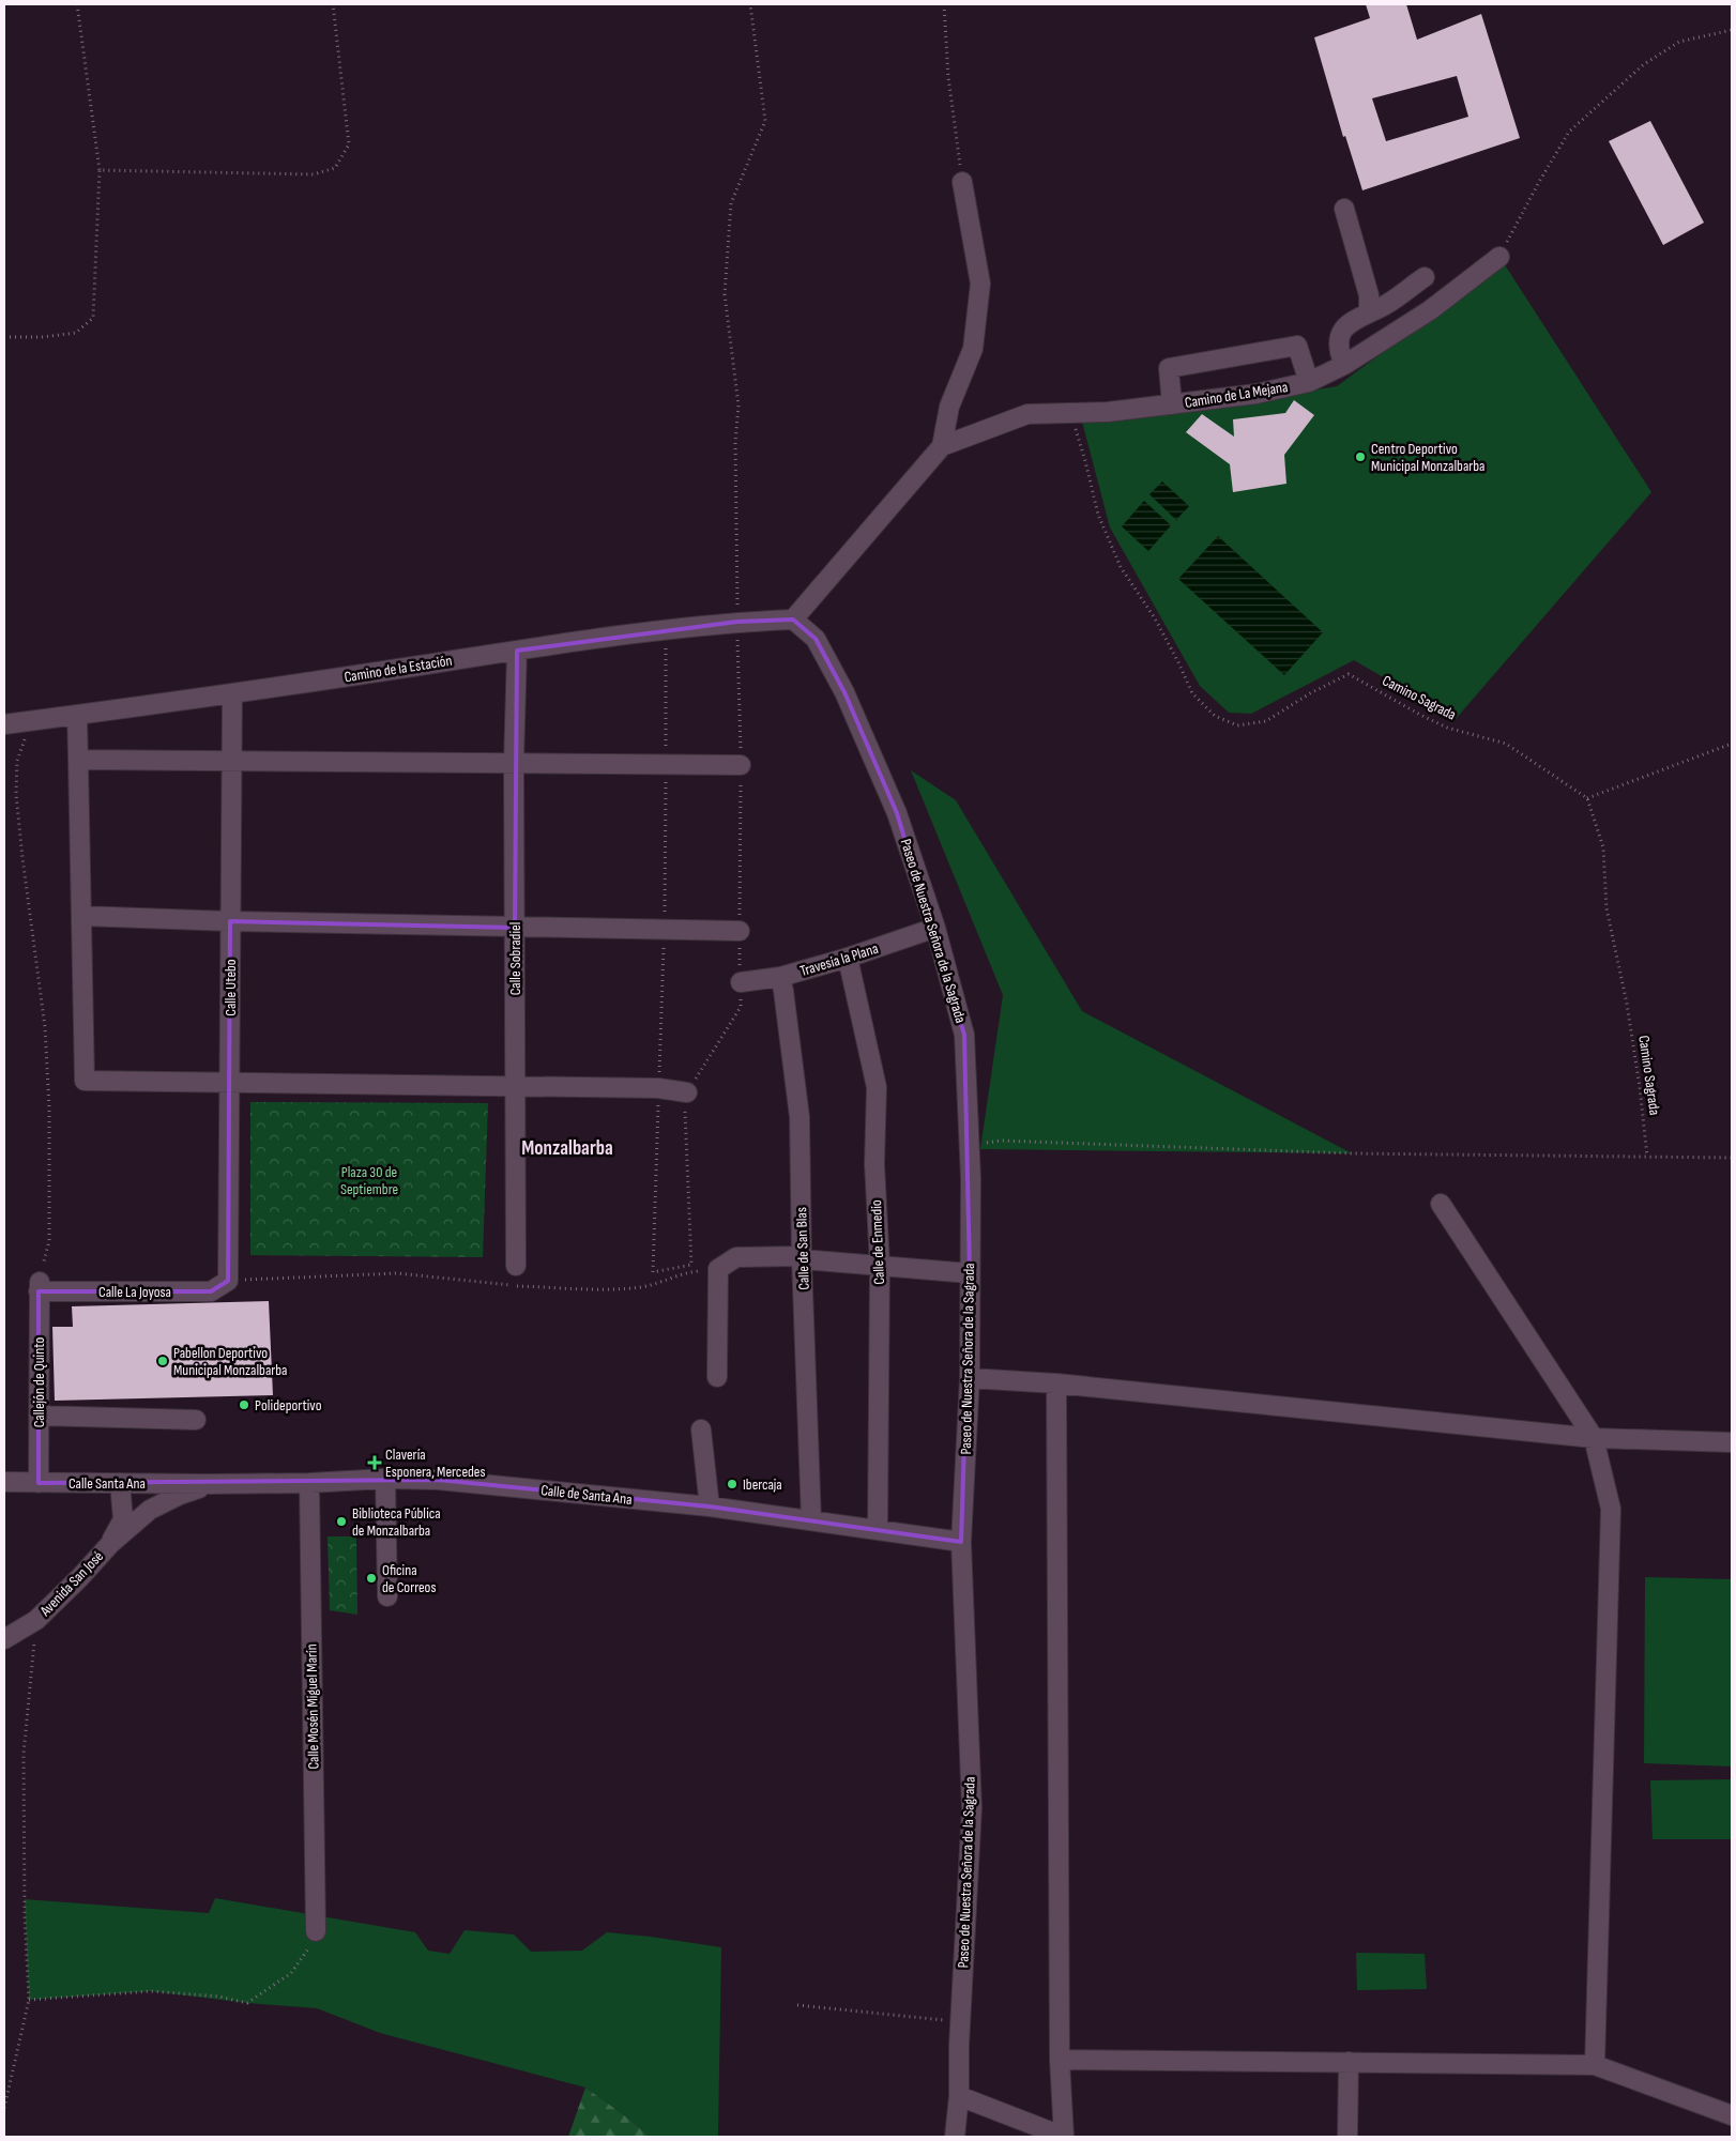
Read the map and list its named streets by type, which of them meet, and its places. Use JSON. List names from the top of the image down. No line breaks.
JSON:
{"streets":{"street":["Camino de La Mejana","Camino de la Estación","Paseo de Nuestra Señora de la Sagrada","Calle Sobradiel","Travesía la Plana","Calle Utebo","Calle de Enmedio","Calle de San Blas","Calle La Joyosa","Callejón de Quinto","Calle Santa Ana","Calle de Santa Ana","Avenida San José","Calle Mosén Miguel Marín"],"path":["Camino Sagrada"]},"crossings":[["Camino de La Mejana","Camino Sagrada"],["Camino de la Estación","Paseo de Nuestra Señora de la Sagrada"],["Camino de la Estación","Calle Sobradiel"],["Camino de la Estación","Calle Utebo"],["Paseo de Nuestra Señora de la Sagrada","Travesía la Plana"],["Paseo de Nuestra Señora de la Sagrada","Calle de Santa Ana"],["Travesía la Plana","Calle de Enmedio"],["Travesía la Plana","Calle de San Blas"],["Calle Utebo","Calle La Joyosa"],["Calle de Enmedio","Calle de Santa Ana"],["Calle de San Blas","Calle de Santa Ana"],["Calle La Joyosa","Callejón de Quinto"],["Callejón de Quinto","Calle Santa Ana"],["Calle Santa Ana","Calle de Santa Ana"],["Calle Santa Ana","Avenida San José"],["Calle de Santa Ana","Avenida San José"],["Calle de Santa Ana","Calle Mosén Miguel Marín"]],"districts":["Monzalbarba"],"parks":["Plaza 30 de Septiembre"],"places":{"other":["Centro Deportivo Municipal Monzalbarba","Pabellon Deportivo Municipal Monzalbarba","Polideportivo","Ibercaja","Biblioteca Pública de Monzalbarba","Oficina de Correos"],"health":["Clavería Esponera, Mercedes"]}}
